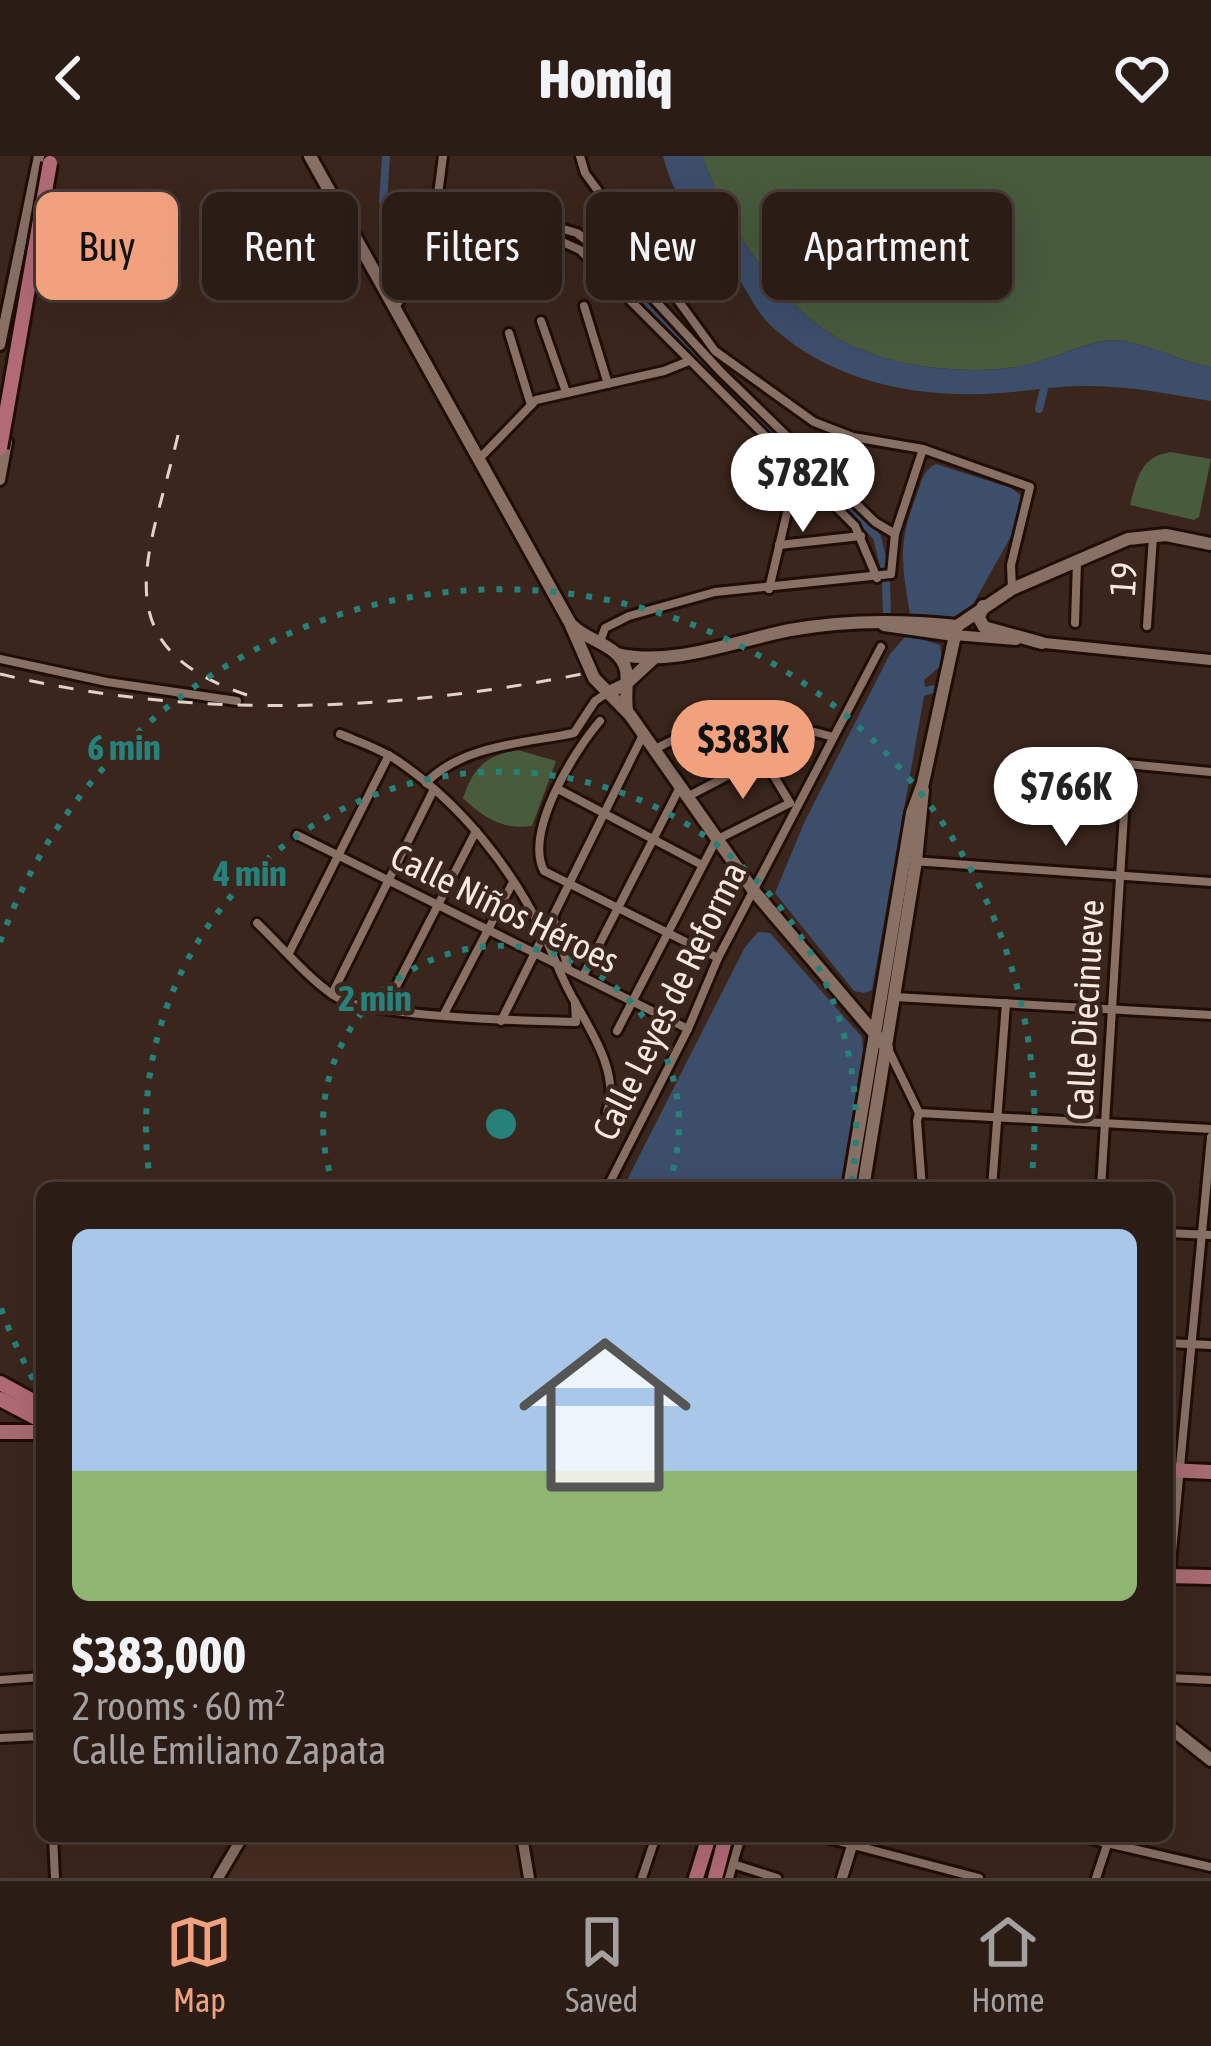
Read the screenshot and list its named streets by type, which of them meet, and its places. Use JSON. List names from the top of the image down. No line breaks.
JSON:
{"streets":{"street":["19","Calle Niños Héroes","Calle Leyes de Reforma","Calle Diecinueve"]},"crossings":[["Calle Niños Héroes","Calle Leyes de Reforma"]],"page":{"header":"Homiq","chip":["Buy","Rent","Filters","New","Apartment"],"price":["$782K","$383K","$766K"],"list":[{"name":"$383,000","note":"2 rooms · 60 m² · Calle Emiliano Zapata"}],"tabs":["Map","Saved","Home"]},"rings":["6 min","4 min","2 min"]}
